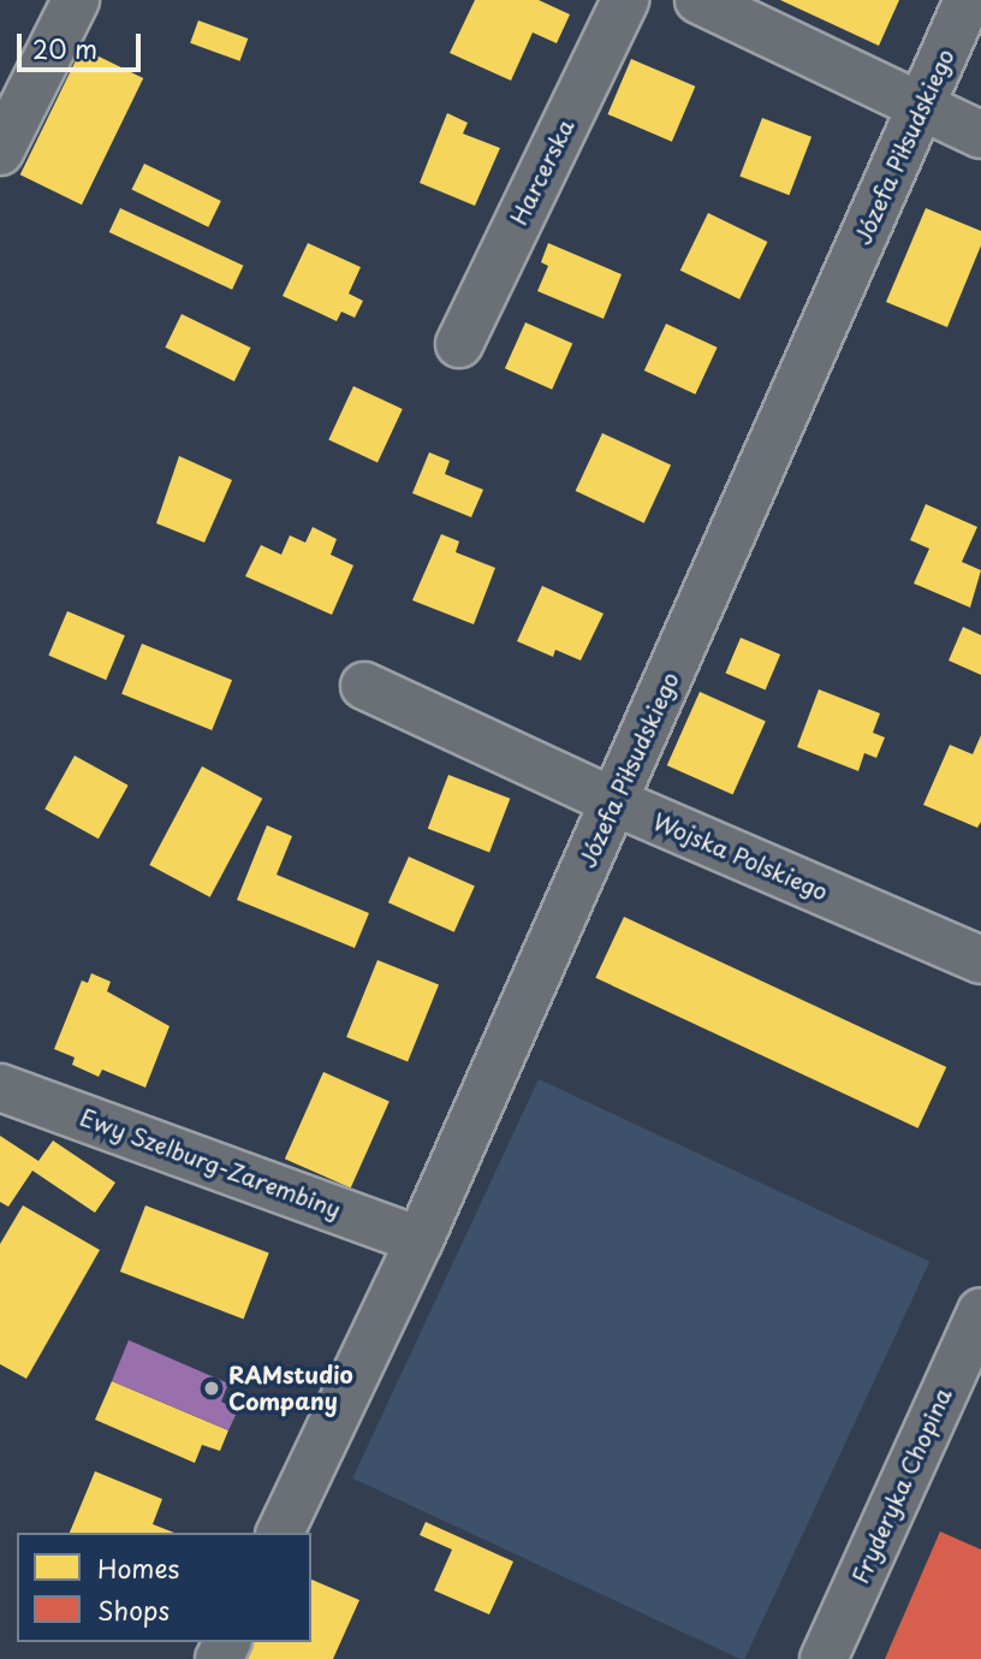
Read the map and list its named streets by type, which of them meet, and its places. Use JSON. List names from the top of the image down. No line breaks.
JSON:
{"streets":{"street":["Józefa Piłsudskiego","Harcerska","Wojska Polskiego","Ewy Szelburg-Zarembiny","Fryderyka Chopina"]},"crossings":[["Józefa Piłsudskiego","Wojska Polskiego"],["Józefa Piłsudskiego","Ewy Szelburg-Zarembiny"]],"places":["RAMstudio Company"],"legend":["Homes","Shops"],"scale_bar":"20 m"}
